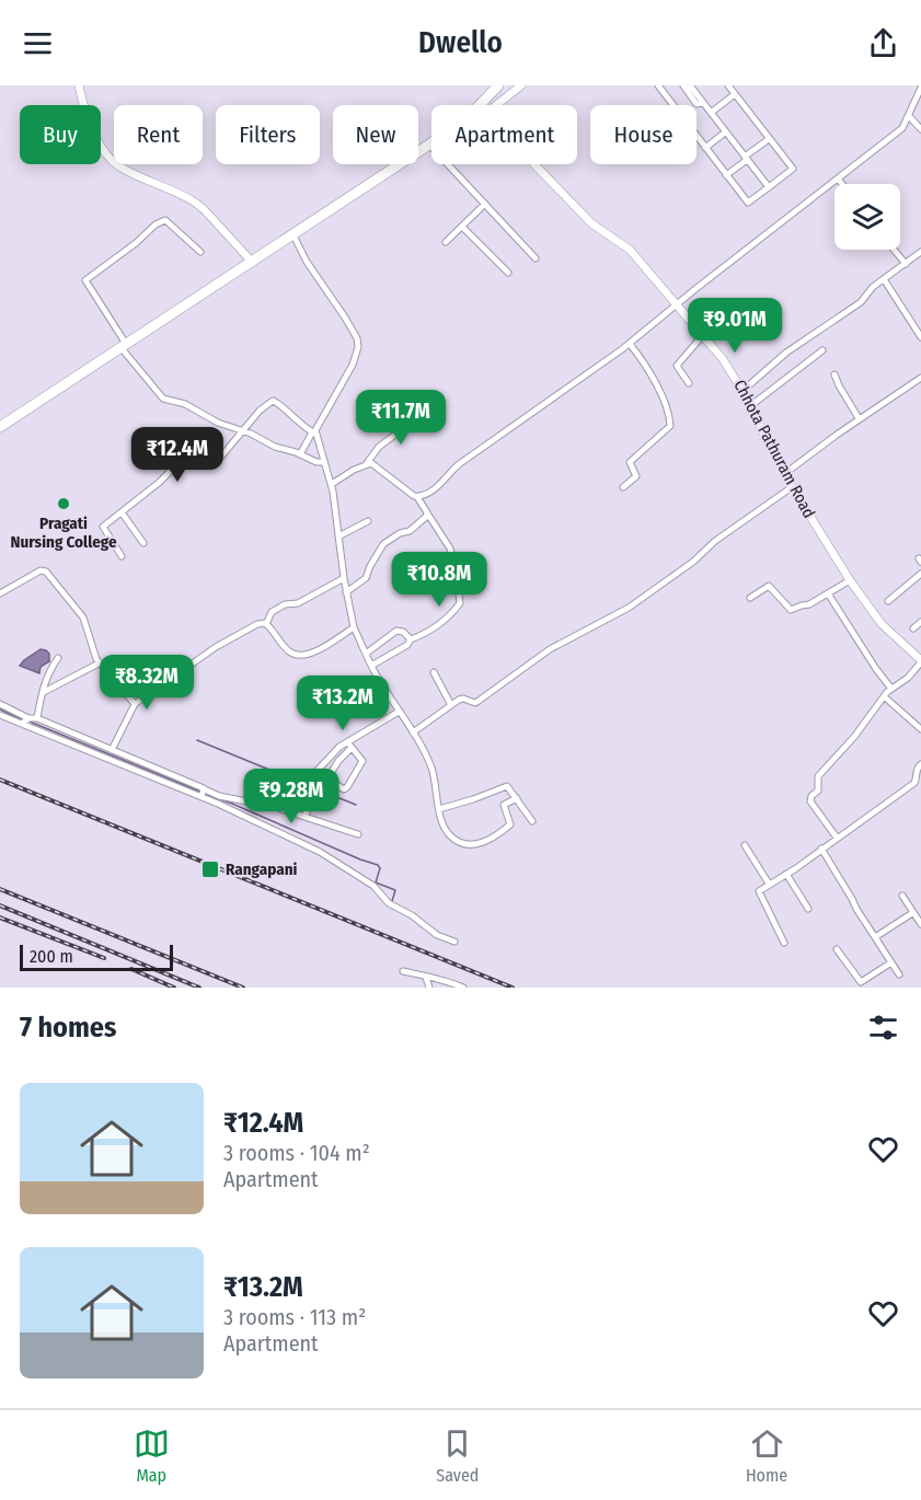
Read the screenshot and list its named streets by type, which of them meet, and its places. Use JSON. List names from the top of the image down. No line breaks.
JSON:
{"streets":{"street":["Chhota Pathuram Road"]},"places":{"other":["Pragati Nursing College"],"transit":["Rangapani"]},"scale_bar":"200 m","page":{"header":"Dwello","chip":["Buy","Rent","Filters","New","Apartment","House"],"price":["₹9.01M","₹11.7M","₹12.4M","₹10.8M","₹8.32M","₹13.2M","₹9.28M"],"scale":"200 m","heading":"7 homes","list":[{"name":"₹12.4M","note":"3 rooms · 104 m² · Apartment"},{"name":"₹13.2M","note":"3 rooms · 113 m² · Apartment"}],"tabs":["Map","Saved","Home"]}}
